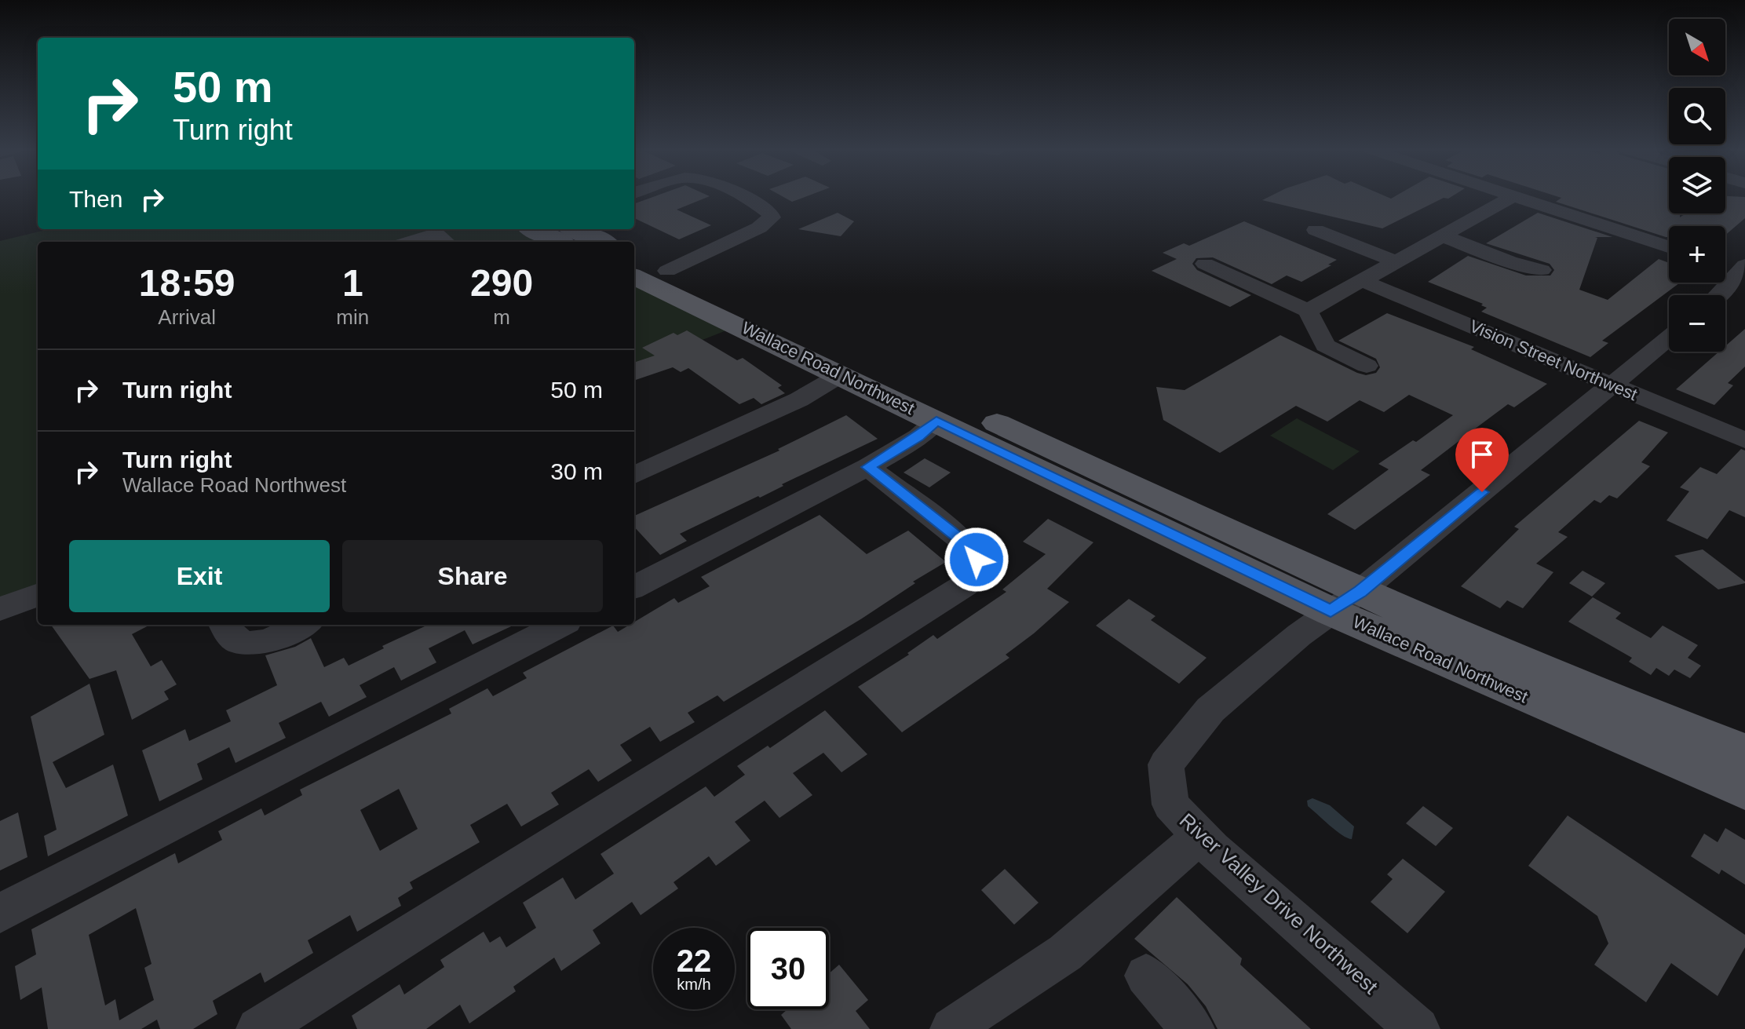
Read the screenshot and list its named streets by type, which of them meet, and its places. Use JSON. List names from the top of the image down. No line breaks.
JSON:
{"streets":{"main road":["Wallace Road Northwest"],"street":["Vision Street Northwest","River Valley Drive Northwest"]},"crossings":[["Vision Street Northwest","River Valley Drive Northwest"],["Wallace Road Northwest","River Valley Drive Northwest"]],"north":"bottom right","page":{"map_buttons":["+","−"],"turn":["50 m","Turn right"],"then":"Then","eta":["18:59","Arrival","1","min","290","m"],"list":[{"name":"Turn right","value":"50 m"},{"name":"Turn right","note":"Wallace Road Northwest","value":"30 m"}],"buttons":["Exit","Share"],"speed":"22 km/h","limit":"30"}}
